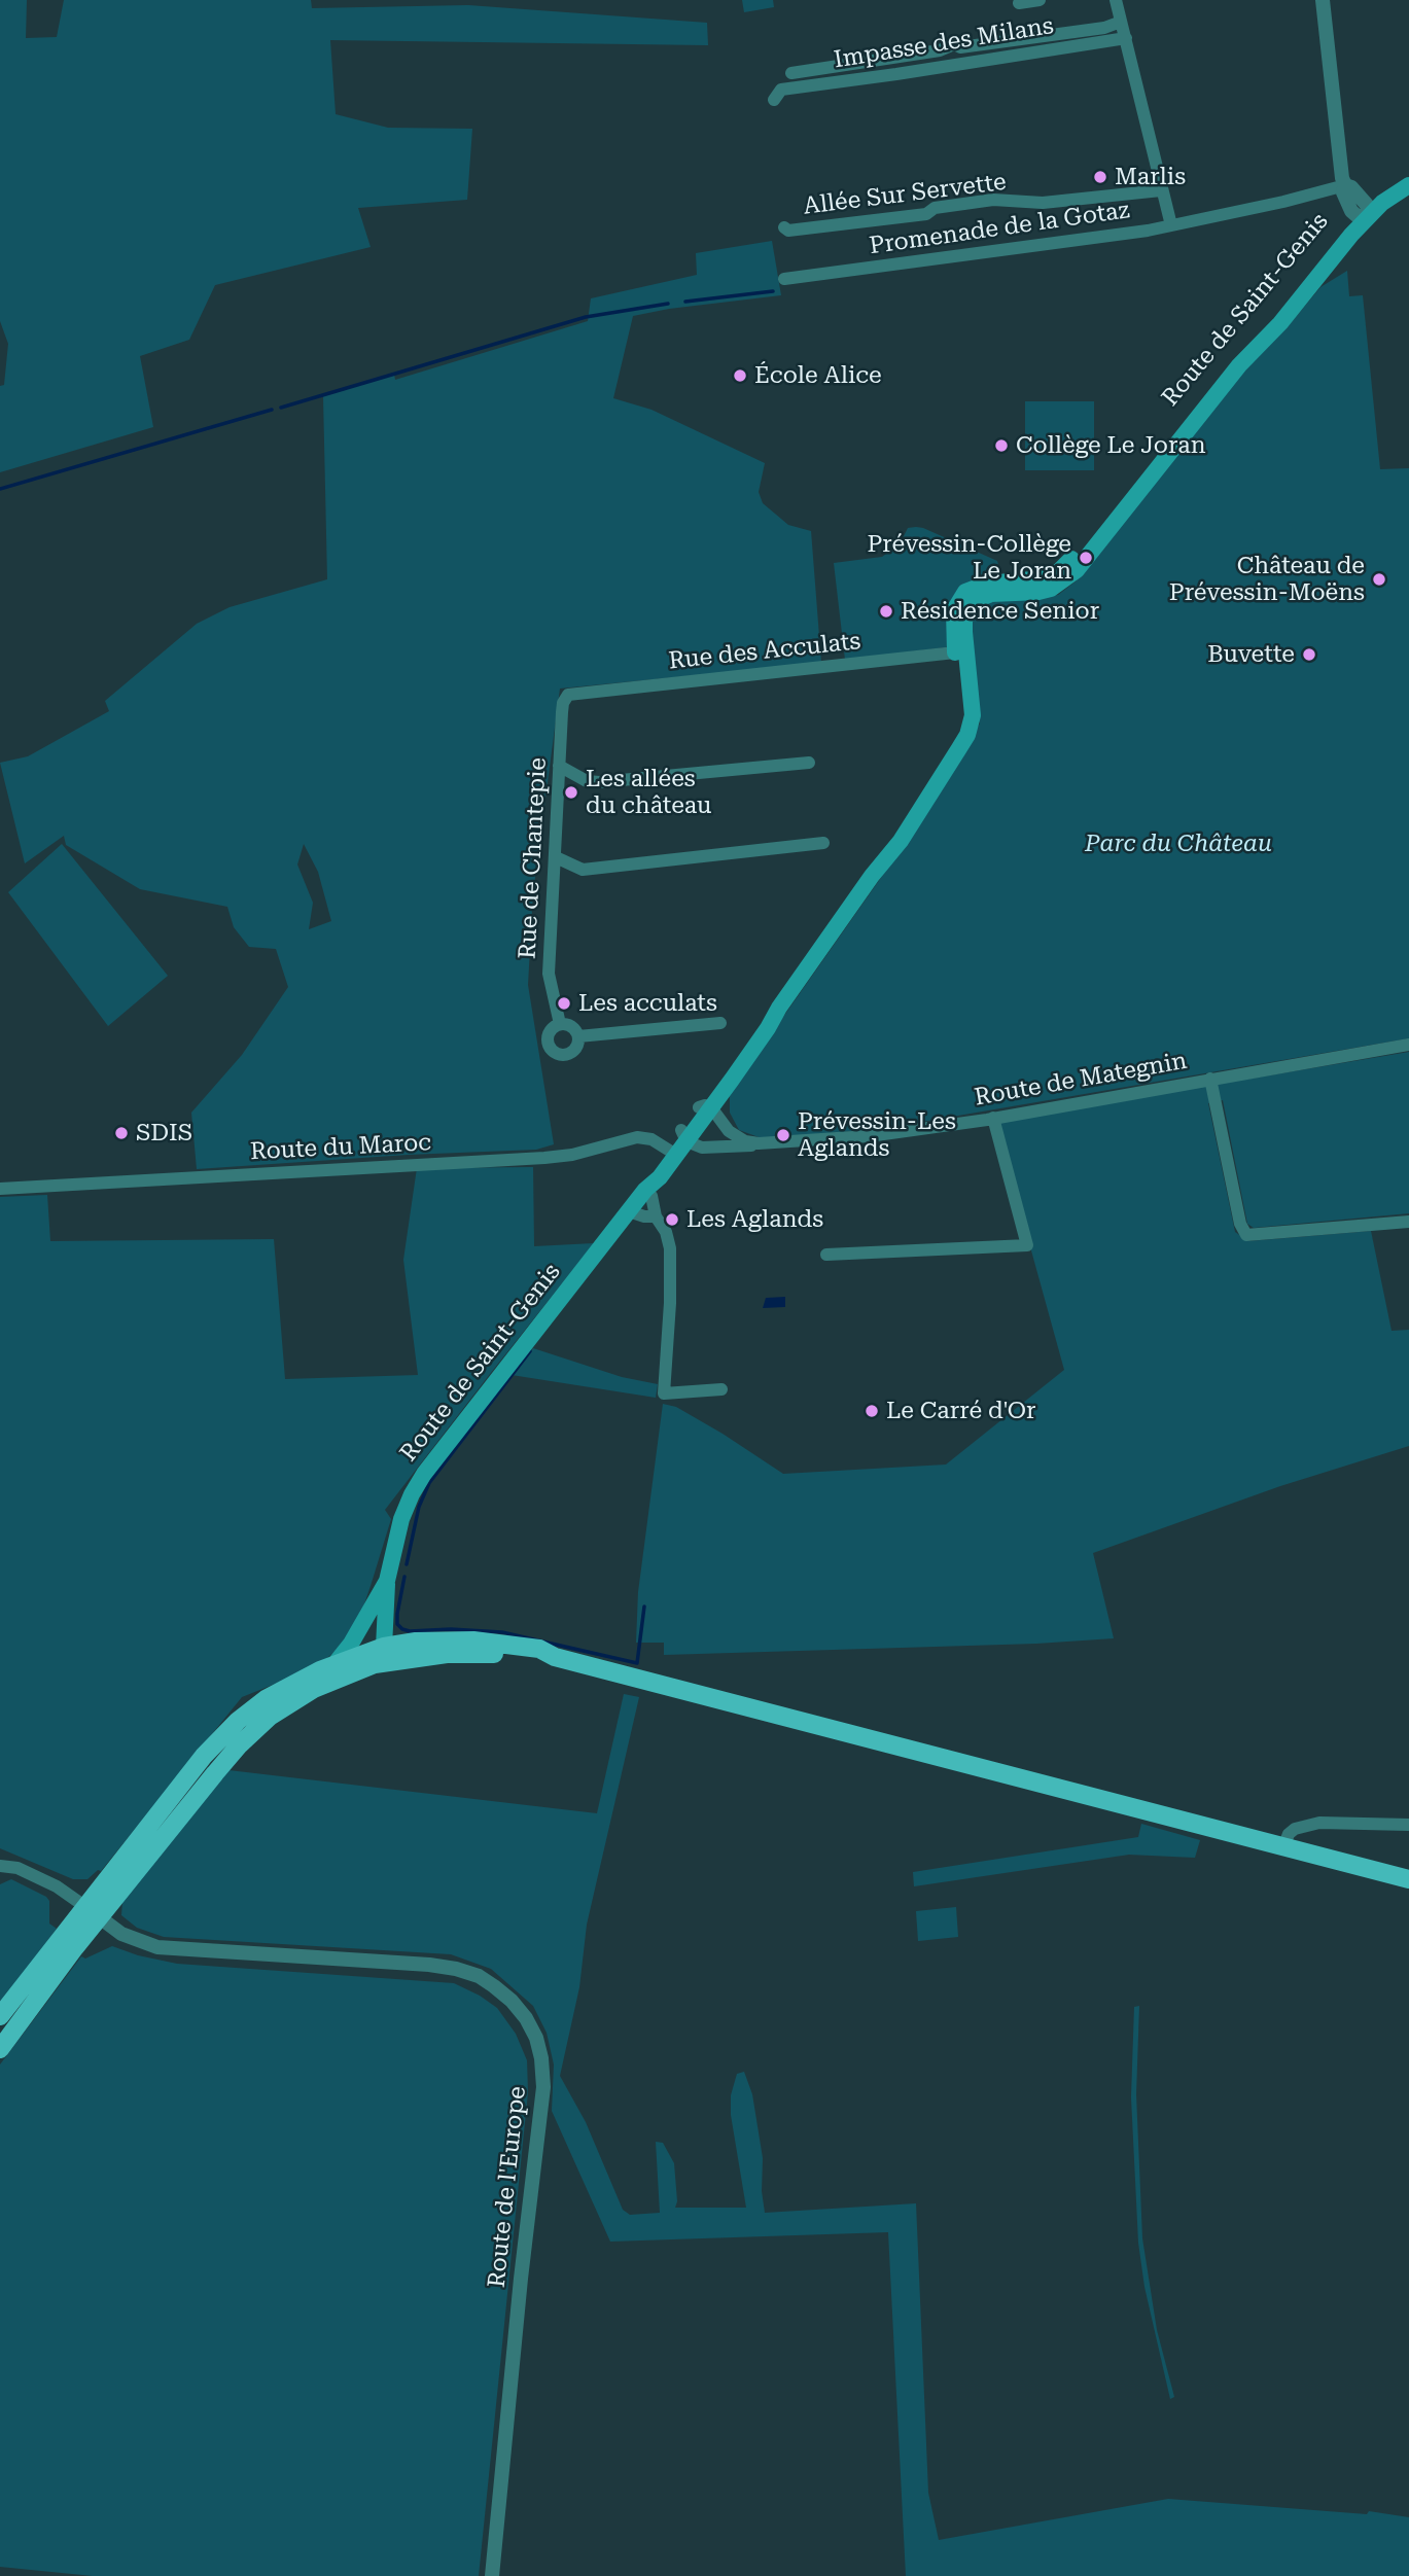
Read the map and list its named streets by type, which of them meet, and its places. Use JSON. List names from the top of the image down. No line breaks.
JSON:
{"streets":{"main road":["Route de Saint-Genis"],"street":["Impasse des Milans","Allée Sur Servette","Promenade de la Gotaz","Rue des Acculats","Rue de Chantepie","Route de Mategnin","Route du Maroc","Route de l'Europe"]},"crossings":[["Route de Saint-Genis","Rue des Acculats"],["Route de Saint-Genis","Route de Mategnin"],["Route de Saint-Genis","Route du Maroc"],["Rue des Acculats","Rue de Chantepie"],["Route de Mategnin","Route du Maroc"]],"parks":["Parc du Château"],"places":["Marlis","École Alice","Collège Le Joran","Prévessin-Collège Le Joran","Château de Prévessin-Moëns","Résidence Senior","Buvette","Les allées du château","Les acculats","SDIS","Prévessin-Les Aglands","Les Aglands","Le Carré d'Or"]}
